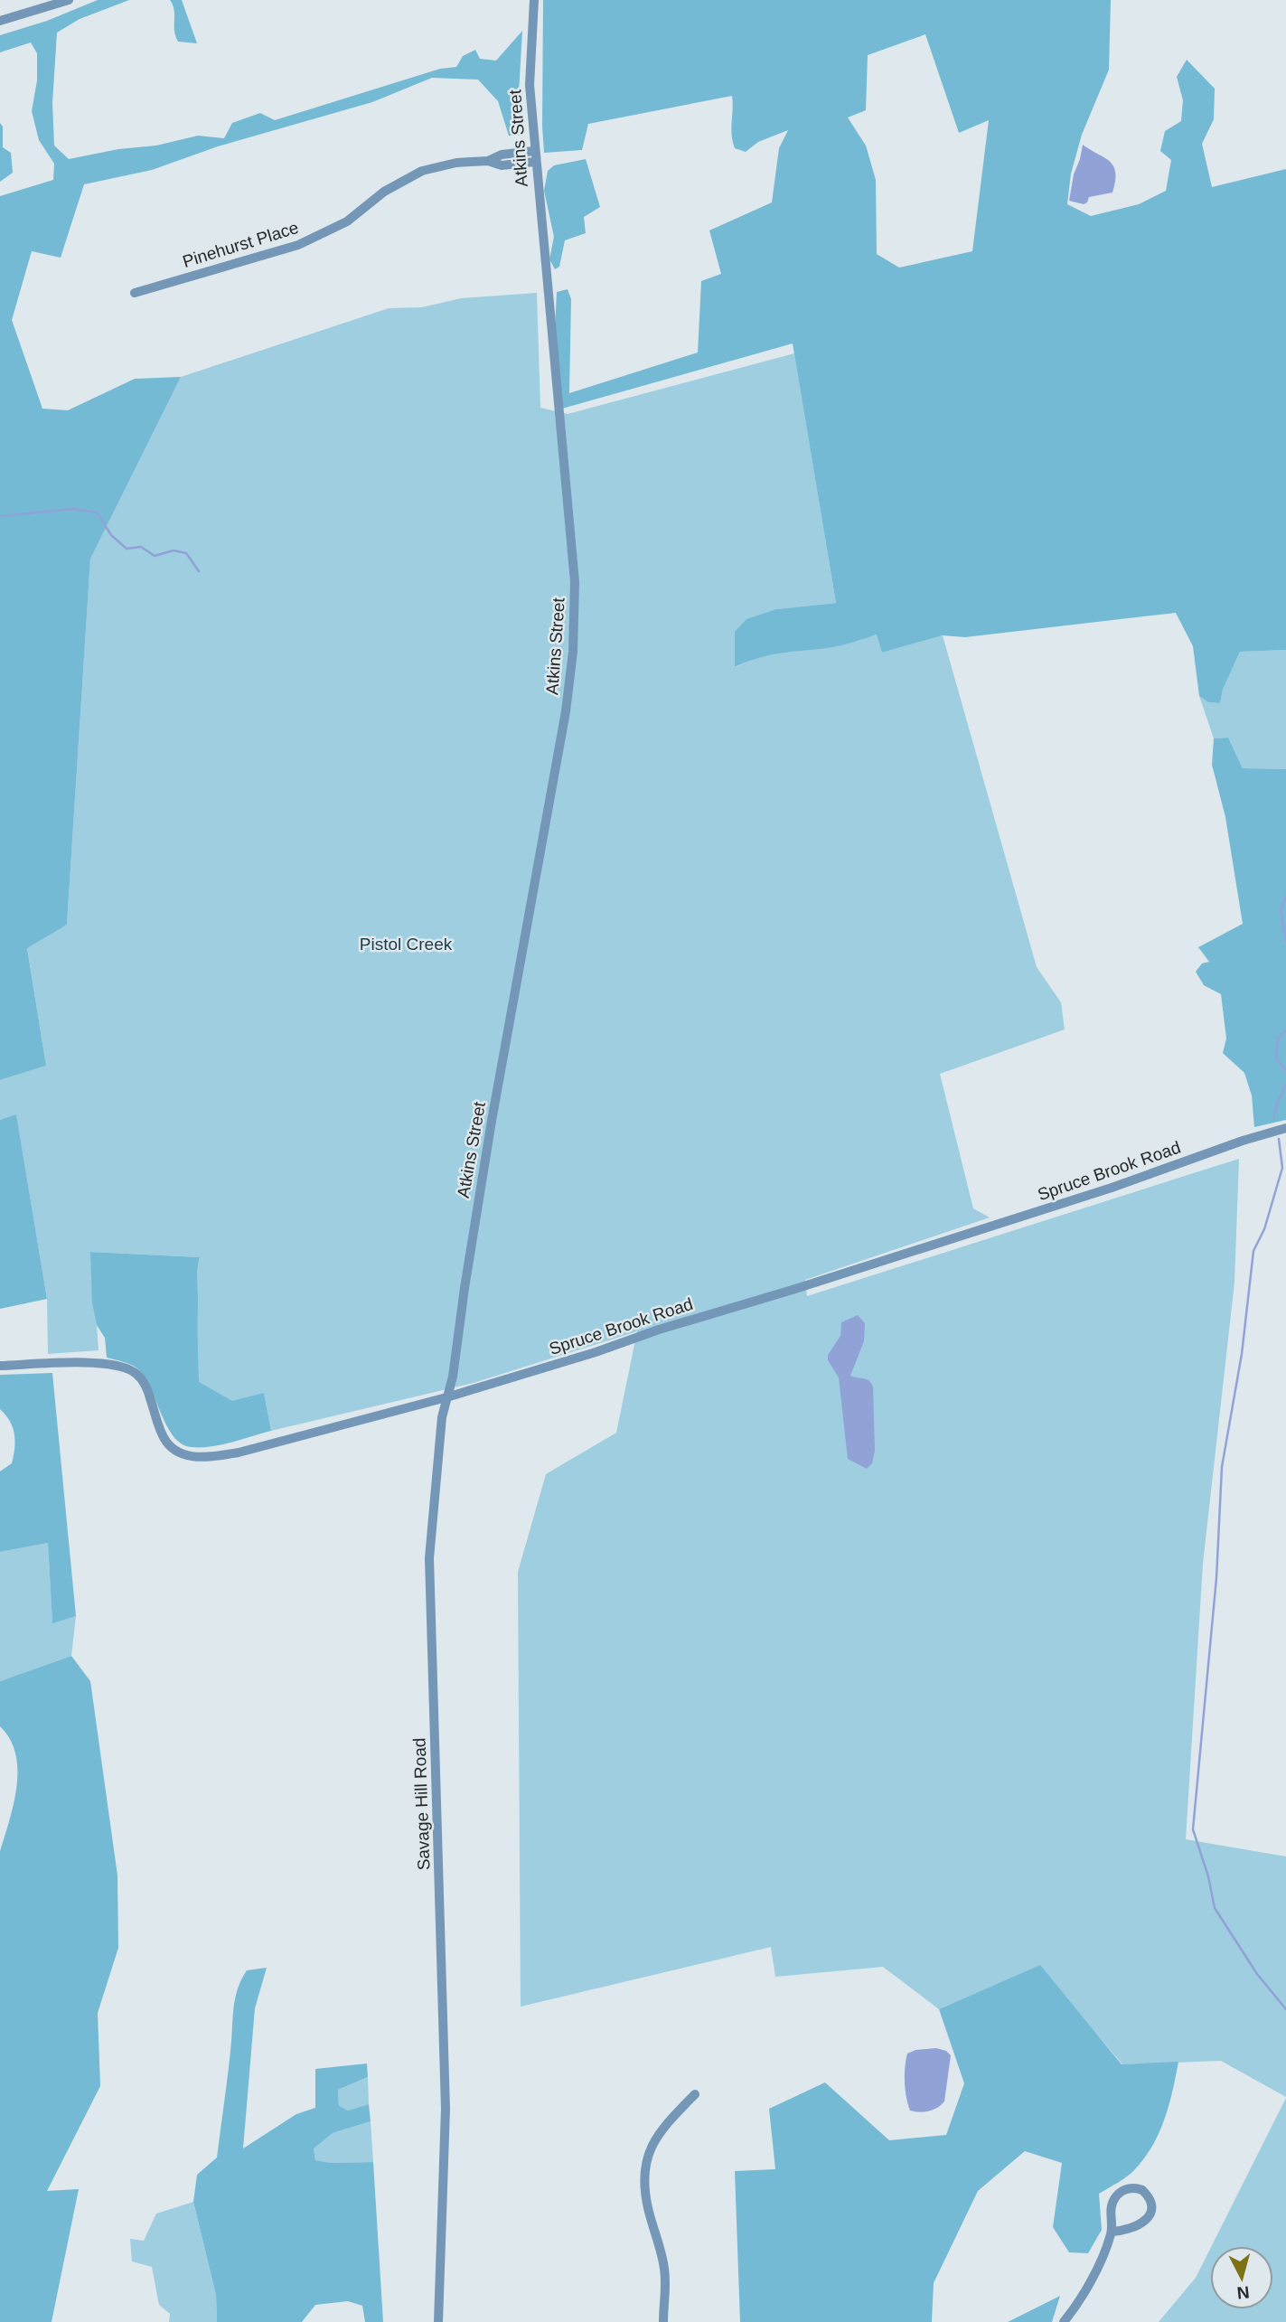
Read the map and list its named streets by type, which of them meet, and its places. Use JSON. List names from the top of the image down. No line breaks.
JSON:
{"streets":{"street":["Atkins Street","Pinehurst Place","Spruce Brook Road","Savage Hill Road"]},"crossings":[["Atkins Street","Pinehurst Place"],["Atkins Street","Savage Hill Road"],["Spruce Brook Road","Savage Hill Road"]],"parks":["Pistol Creek"],"north":"bottom"}
